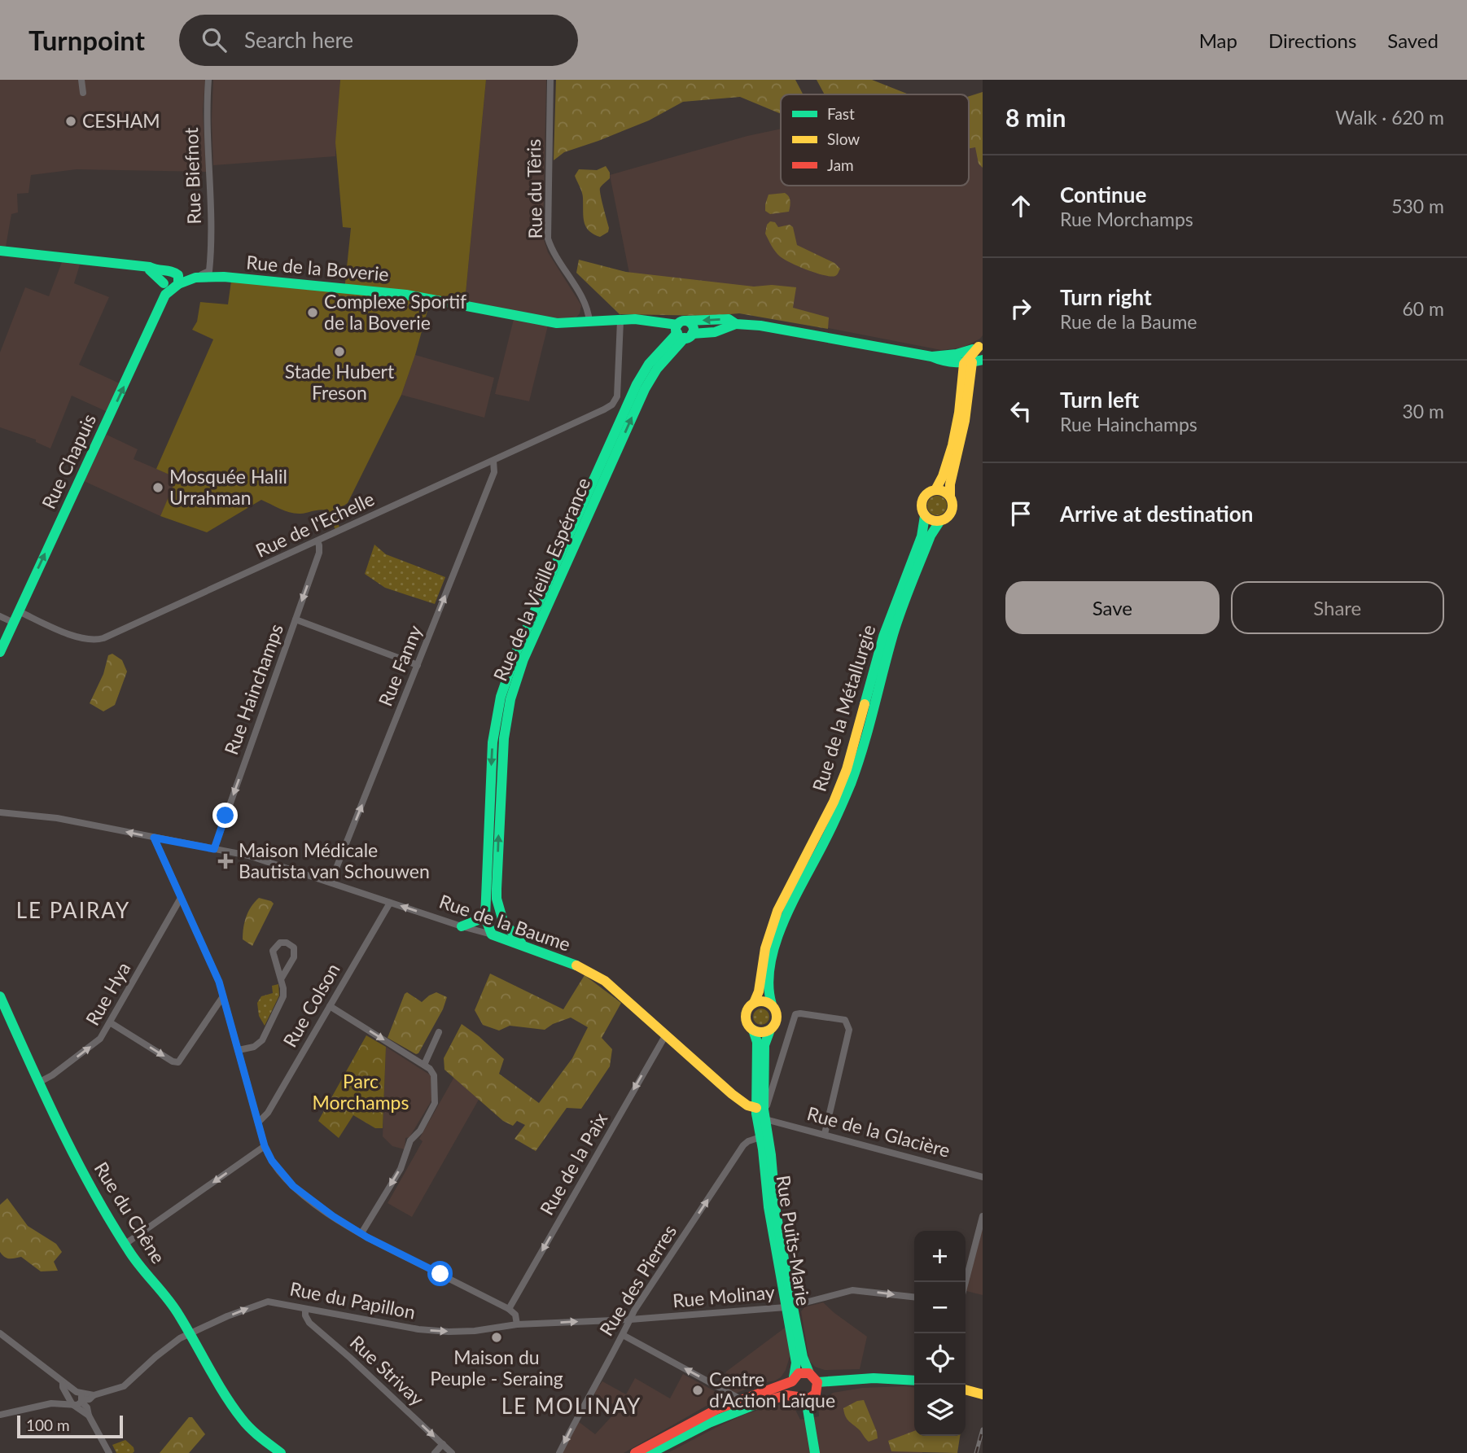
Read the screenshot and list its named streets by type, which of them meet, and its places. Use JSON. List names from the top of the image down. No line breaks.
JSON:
{"streets":{"street":["Rue Biefnot","Rue du Têris","Rue de la Boverie","Rue Chapuis","Rue de l'Echelle","Rue de la Vieille Espérance","Rue Fanny","Rue Hainchamps","Rue de la Métallurgie","Rue de la Baume","Rue Hya","Rue Colson","Rue de la Glacière","Rue de la Paix","Rue du Chêne","Rue Puits-Marie","Rue des Pierres","Rue Molinay","Rue du Papillon","Rue Strivay"]},"crossings":[["Rue Biefnot","Rue de la Boverie"],["Rue du Têris","Rue de la Boverie"],["Rue de la Boverie","Rue Chapuis"],["Rue de la Boverie","Rue de l'Echelle"],["Rue de la Boverie","Rue de la Vieille Espérance"],["Rue Chapuis","Rue de l'Echelle"],["Rue de l'Echelle","Rue Fanny"],["Rue de l'Echelle","Rue Hainchamps"],["Rue de la Vieille Espérance","Rue de la Baume"],["Rue Fanny","Rue de la Baume"],["Rue Hainchamps","Rue de la Baume"],["Rue de la Métallurgie","Rue de la Baume"],["Rue de la Métallurgie","Rue de la Glacière"],["Rue de la Métallurgie","Rue Puits-Marie"],["Rue de la Baume","Rue Colson"],["Rue de la Baume","Rue de la Glacière"],["Rue de la Baume","Rue de la Paix"],["Rue de la Baume","Rue Puits-Marie"],["Rue Hya","Rue du Chêne"],["Rue de la Glacière","Rue Puits-Marie"],["Rue du Chêne","Rue du Papillon"],["Rue Puits-Marie","Rue des Pierres"],["Rue Puits-Marie","Rue Molinay"],["Rue des Pierres","Rue Molinay"],["Rue Molinay","Rue du Papillon"],["Rue du Papillon","Rue Strivay"]],"one_way":["Rue Chapuis","Rue Fanny","Rue Hainchamps","Rue Hya","Rue de la Paix","Rue Molinay","Rue du Papillon","Rue Strivay"],"districts":["LE PAIRAY","LE MOLINAY"],"parks":["Parc Morchamps"],"places":{"other":["CESHAM","Complexe Sportif de la Boverie","Stade Hubert Freson","Mosquée Halil Urrahman","Maison du Peuple - Seraing","Centre d'Action Laïque"],"health":["Maison Médicale Bautista van Schouwen"]},"legend":["Fast","Slow","Jam"],"scale_bar":"100 m","page":{"header":"Turnpoint","search":"Search here","nav":["Map","Directions","Saved"],"heading":["8 min","Walk · 620 m"],"list":[["Continue","Rue Morchamps","530 m"],["Turn right","Rue de la Baume","60 m"],["Turn left","Rue Hainchamps","30 m"],"Arrive at destination"],"buttons":["Save","Share"],"map_buttons":["+","−"],"scale":"100 m"}}
